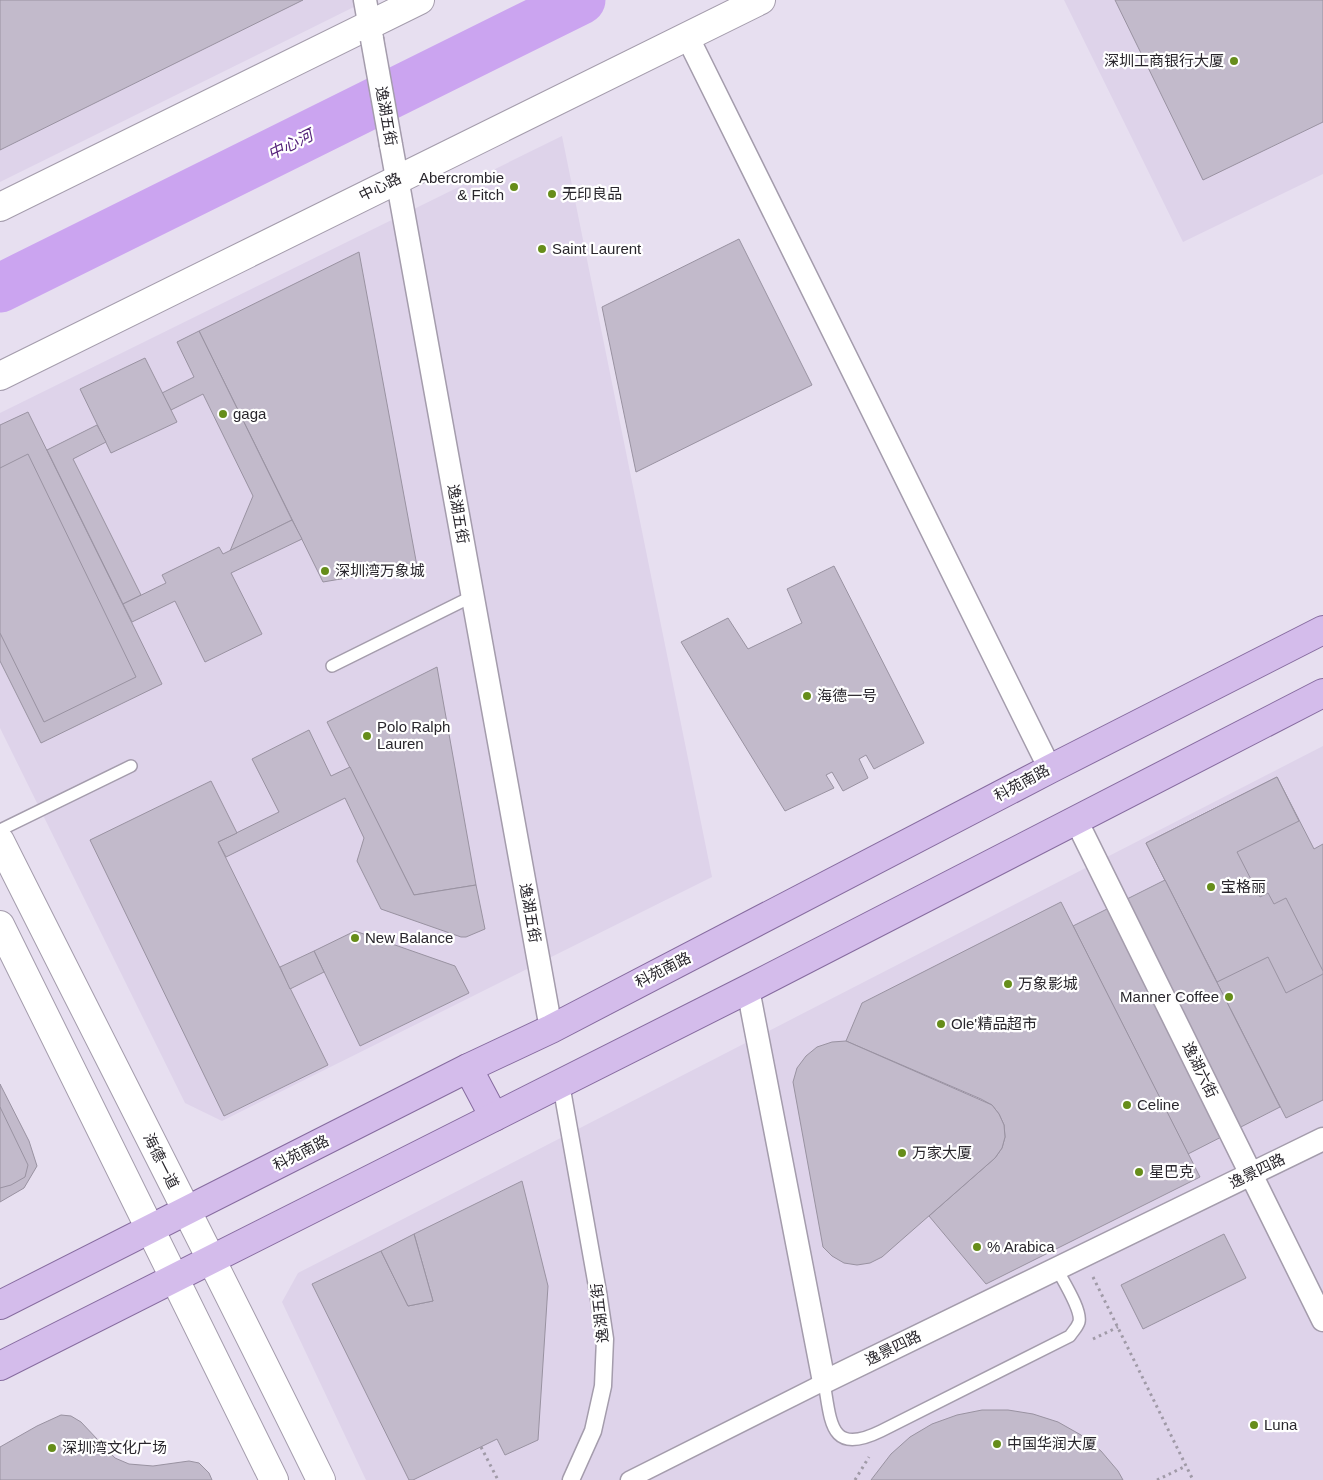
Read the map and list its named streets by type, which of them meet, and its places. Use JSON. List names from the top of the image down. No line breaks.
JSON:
{"streets":{"main road":["科苑南路"],"street":["逸湖五街","中心路","逸湖六街","海德一道","逸景四路"]},"crossings":[["逸湖五街","中心路"],["逸湖五街","科苑南路"],["科苑南路","海德一道"],["逸湖六街","逸景四路"]],"water":["中心河"],"places":["深圳工商银行大厦","Abercrombie & Fitch","无印良品","Saint Laurent","gaga","深圳湾万象城","海德一号","Polo Ralph Lauren","宝格丽","New Balance","万象影城","Manner Coffee","Ole'精品超市","Celine","万家大厦","星巴克","% Arabica","Luna","中国华润大厦","深圳湾文化广场"]}
